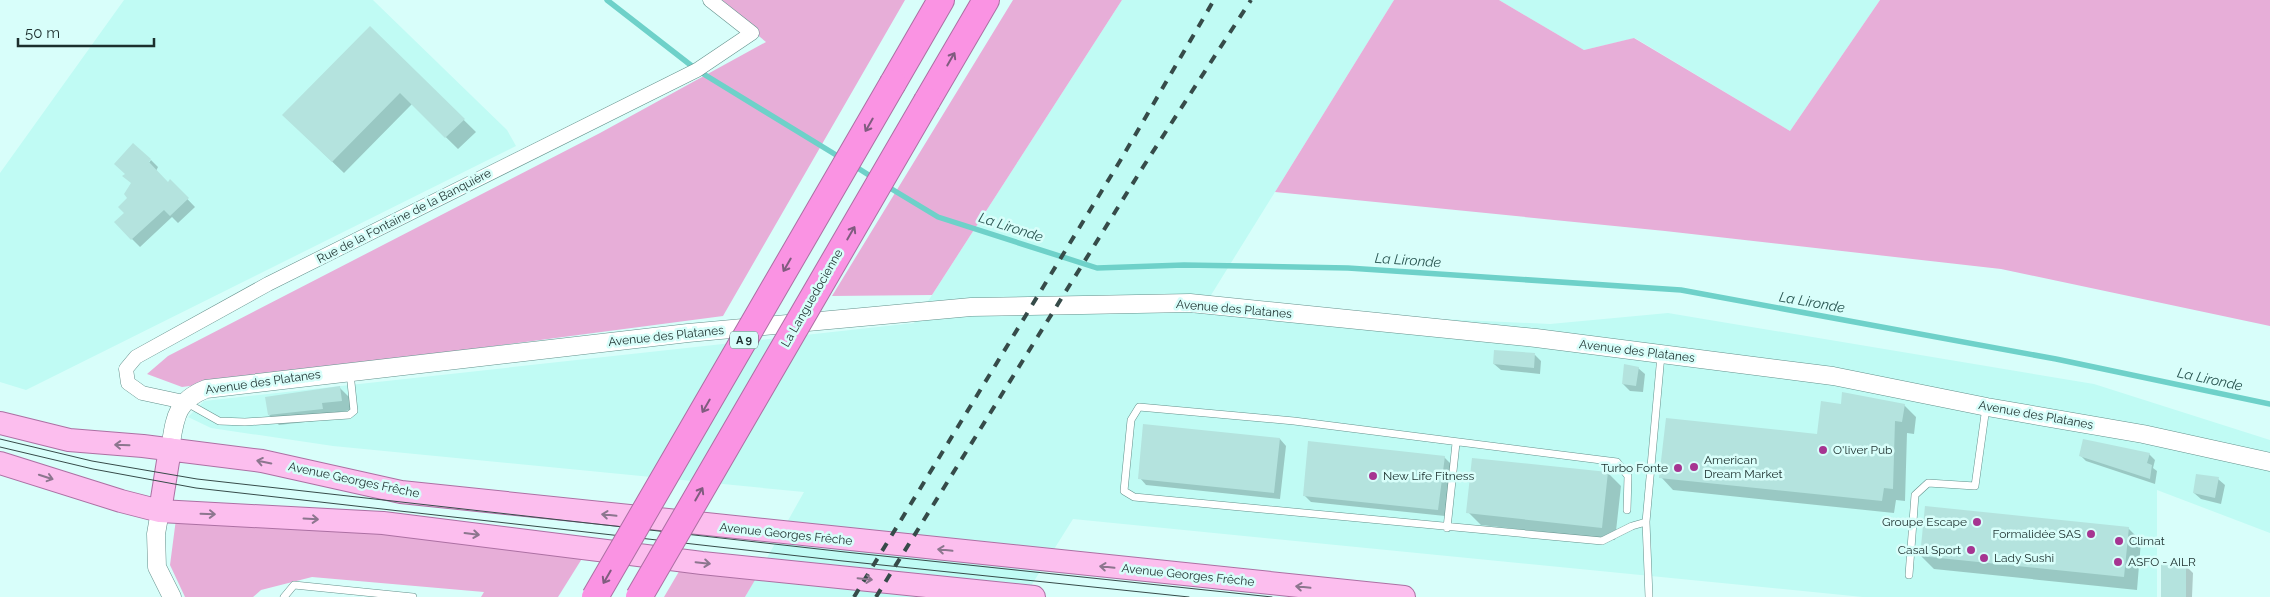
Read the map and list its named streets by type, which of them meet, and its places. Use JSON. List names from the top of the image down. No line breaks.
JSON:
{"streets":{"highway":["La Languedocienne","A 9"],"main road":["Avenue Georges Frêche"],"street":["Rue de la Fontaine de la Banquière","Avenue des Platanes"]},"crossings":[["Rue de la Fontaine de la Banquière","Avenue des Platanes"]],"water":["La Lironde"],"places":["O'liver Pub","American Dream Market","Turbo Fonte","New Life Fitness","Groupe Escape","Formalidée SAS","Climat","Casal Sport","Lady Sushi","ASFO - AILR"],"scale_bar":"50 m"}
